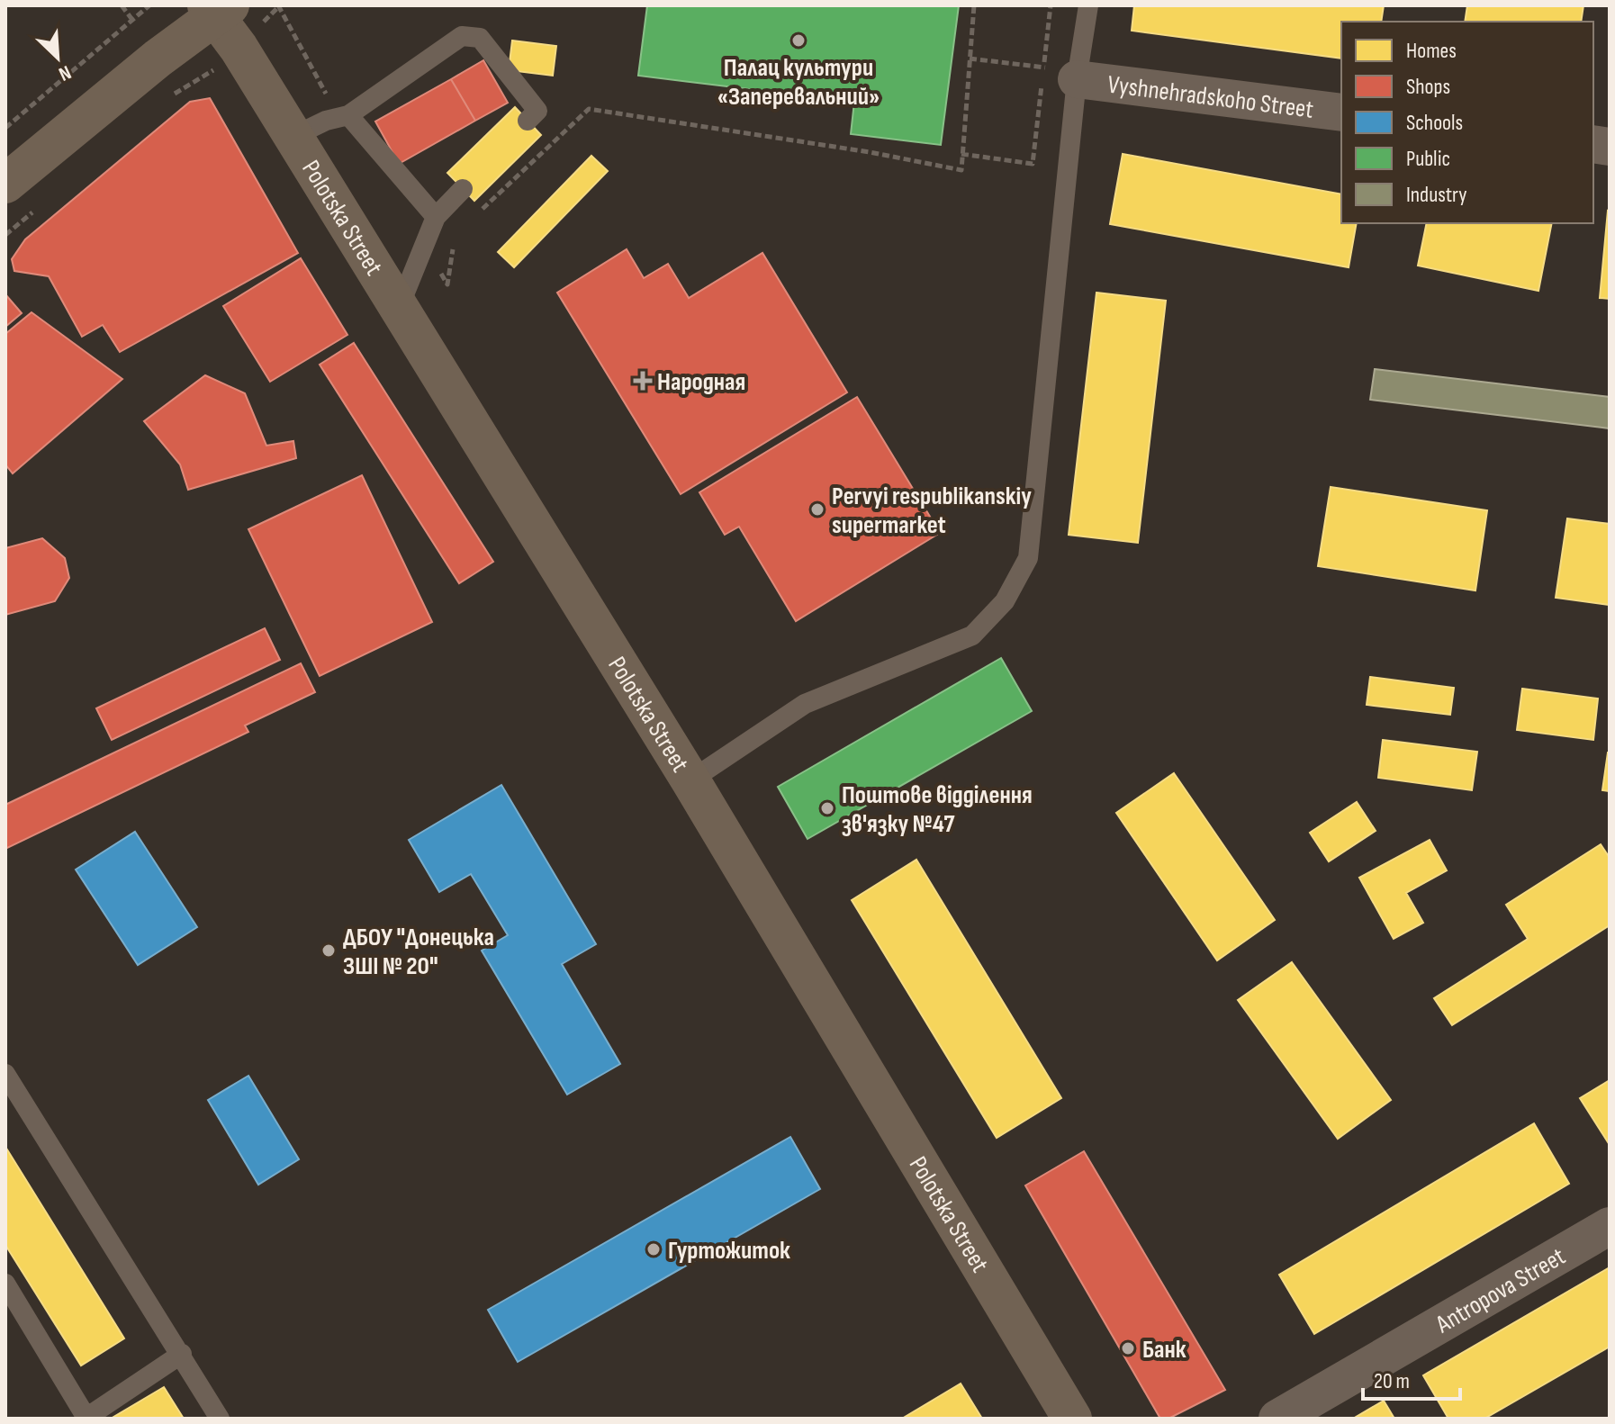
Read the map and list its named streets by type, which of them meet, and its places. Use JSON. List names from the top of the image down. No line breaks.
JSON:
{"streets":{"main road":["Polotska Street"],"street":["Vyshnehradskoho Street","Antropova Street"]},"places":{"other":["Палац культури «Заперевальний»","Pervyi respublikanskiy supermarket","Поштове відділення зв'язку №47","ДБОУ \"Донецька ЗШІ № 20\"","Гуртожиток","Банк"],"health":["Народная"]},"legend":["Homes","Shops","Schools","Public","Industry"],"scale_bar":"20 m","north":"bottom right"}
